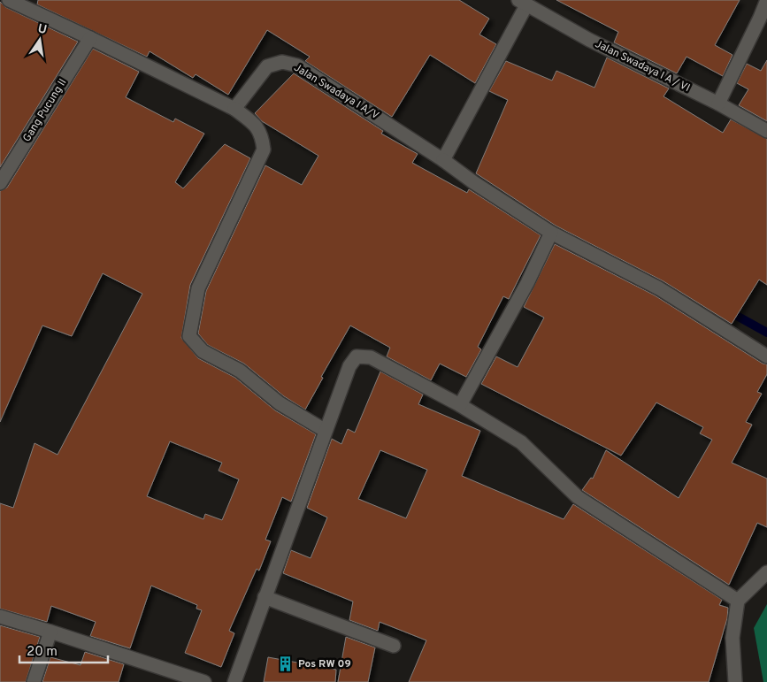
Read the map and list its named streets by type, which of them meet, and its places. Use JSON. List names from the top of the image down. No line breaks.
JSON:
{"streets":{"street":["Jalan Swadaya I A / VI","Jalan Swadaya I A/V","Gang Pucung II"]},"places":{"building":["Pos RW 09"]},"scale_bar":"20 m","north":"top"}
